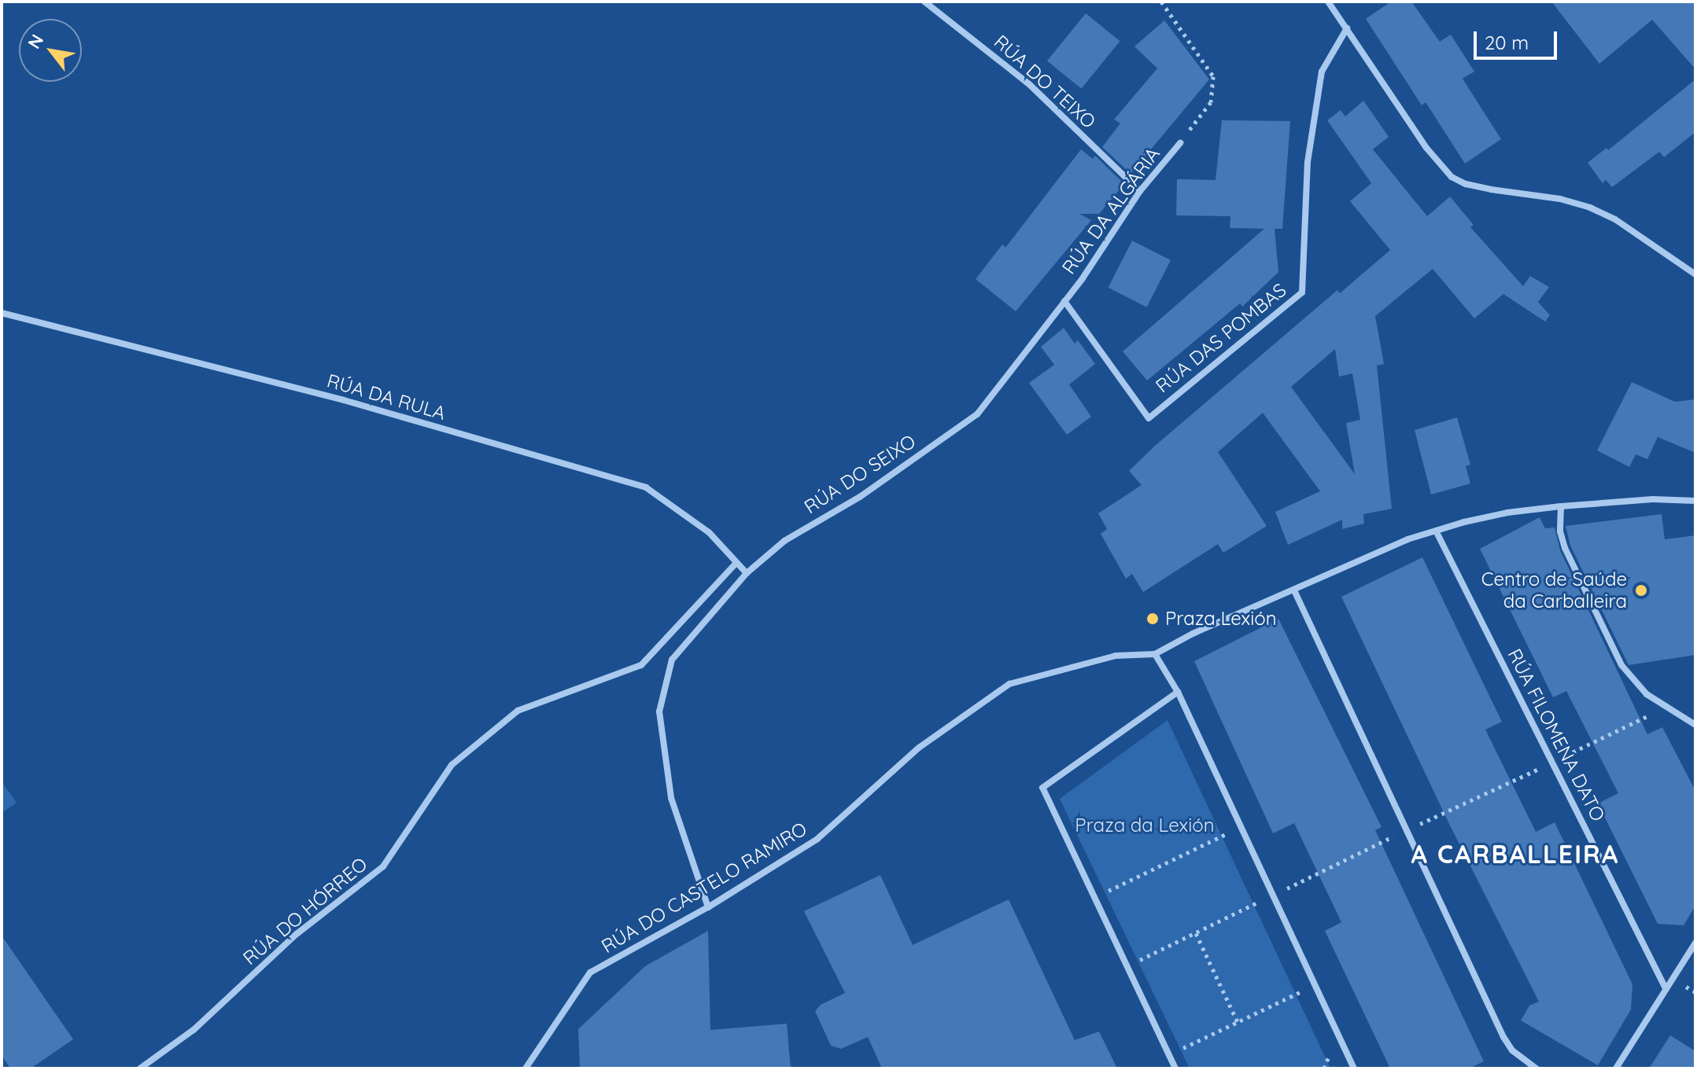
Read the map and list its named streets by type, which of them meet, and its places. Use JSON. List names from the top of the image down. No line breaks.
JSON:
{"streets":{"street":["RÚA DO TEIXO","RÚA DA ALGÁRIA","RÚA DAS POMBAS","RÚA DA RULA","RÚA DO SEIXO","RÚA FILOMENA DATO","RÚA DO CASTELO RAMIRO","RÚA DO HÓRREO"]},"crossings":[["RÚA DO TEIXO","RÚA DA ALGÁRIA"],["RÚA DA ALGÁRIA","RÚA DAS POMBAS"],["RÚA DA ALGÁRIA","RÚA DO SEIXO"],["RÚA DA RULA","RÚA DO HÓRREO"],["RÚA DO SEIXO","RÚA DO CASTELO RAMIRO"],["RÚA FILOMENA DATO","RÚA DO CASTELO RAMIRO"]],"districts":["A CARBALLEIRA"],"parks":["Praza da Lexión"],"places":["Centro de Saúde da Carballeira","Praza Lexión"],"scale_bar":"20 m","north":"top left"}
